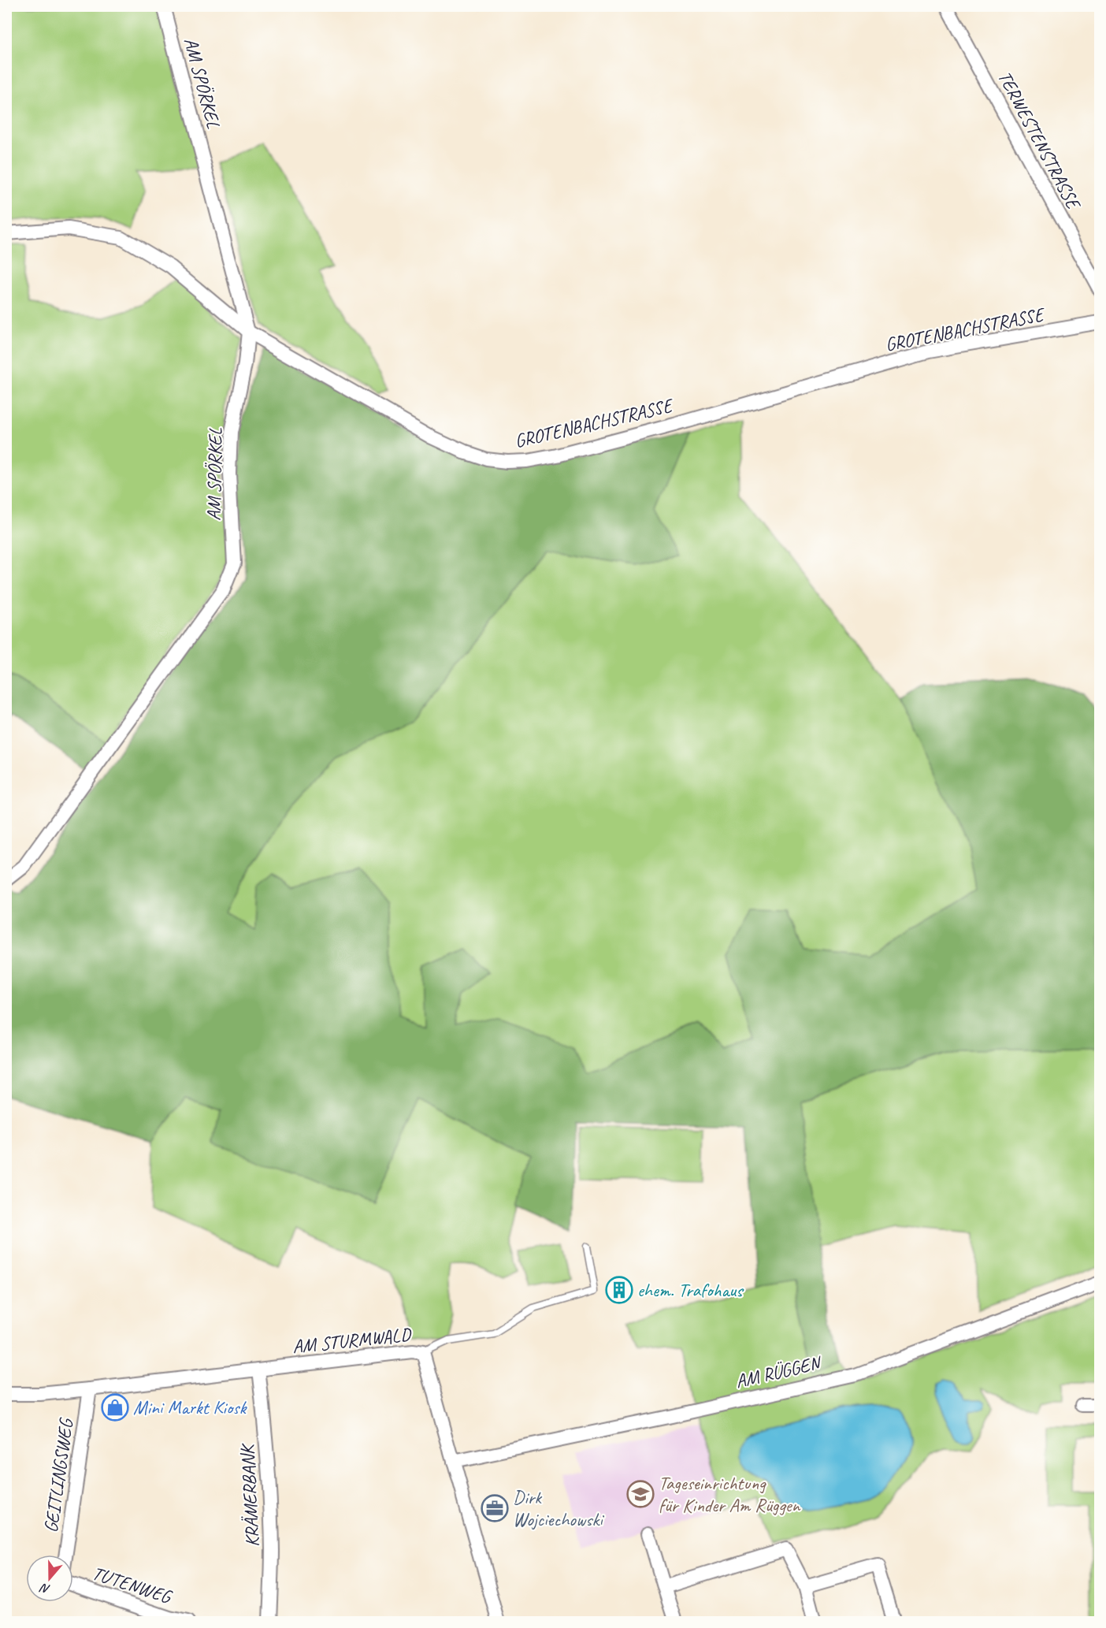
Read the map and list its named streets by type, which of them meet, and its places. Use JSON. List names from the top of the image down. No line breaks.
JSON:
{"streets":{"street":["AM SPÖRKEL","TERWESTENSTRASSE","GROTENBACHSTRASSE","AM STURMWALD","AM RÜGGEN","GEITLINGSWEG","KRÄMERBANK","TUTENWEG"]},"crossings":[["AM SPÖRKEL","GROTENBACHSTRASSE"],["AM STURMWALD","AM RÜGGEN"],["AM STURMWALD","GEITLINGSWEG"],["AM STURMWALD","KRÄMERBANK"]],"places":{"building":["ehem. Trafohaus"],"shop":["Mini Markt Kiosk"],"school or university":["Tageseinrichtung für Kinder Am Rüggen"],"office":["Dirk Wojciechowski"]},"north":"bottom"}
